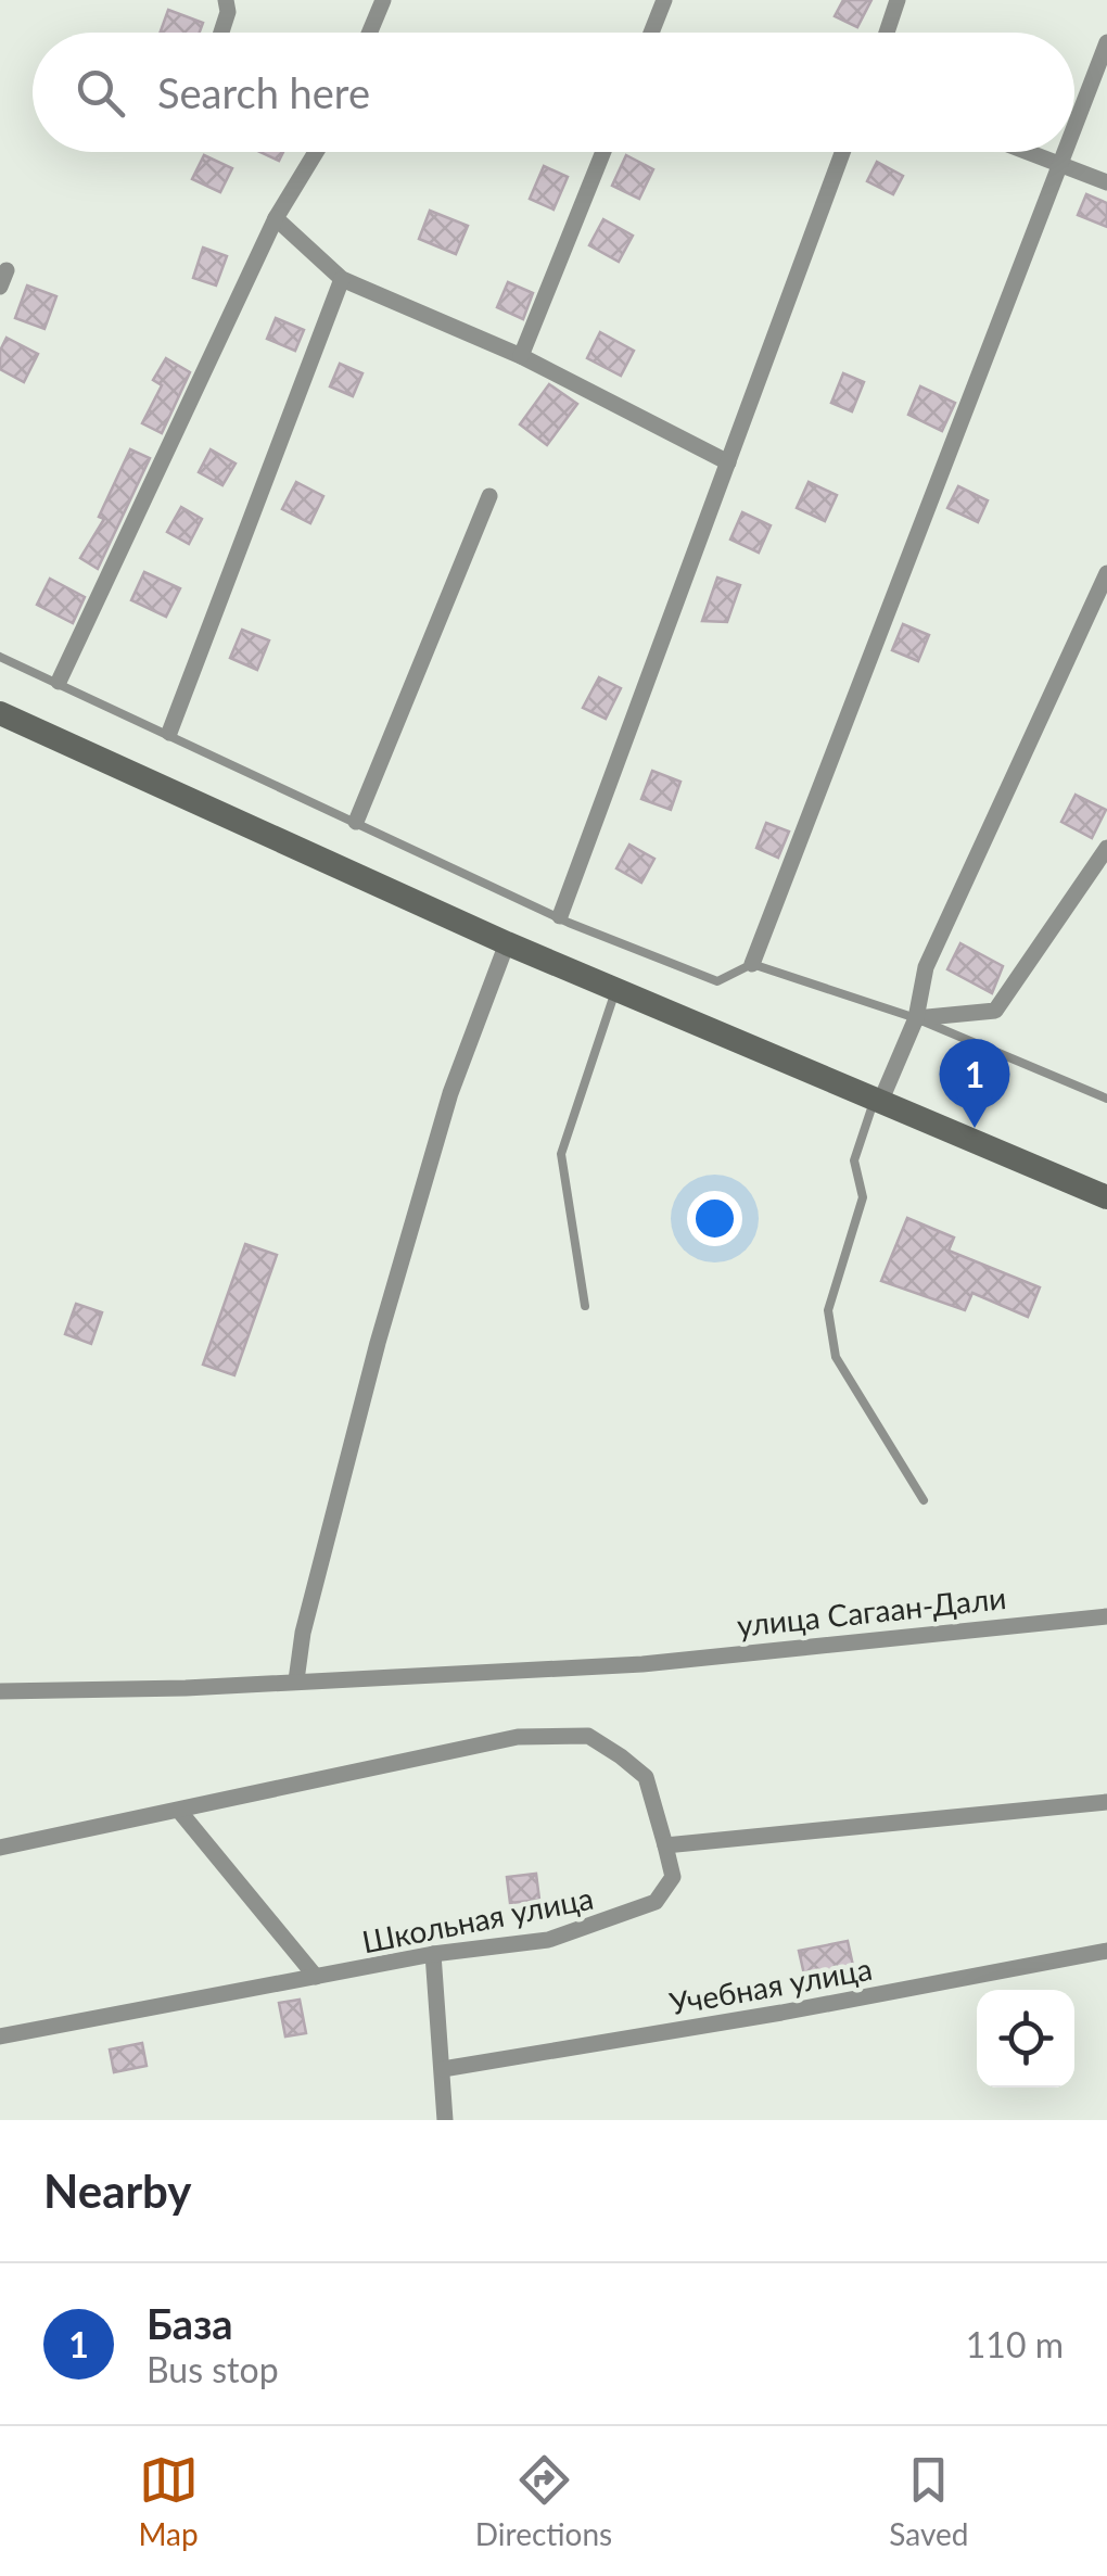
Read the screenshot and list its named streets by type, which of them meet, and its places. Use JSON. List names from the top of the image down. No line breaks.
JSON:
{"streets":{"street":["улица Сагаан-Дали","Школьная улица","Учебная улица"]},"page":{"search":"Search here","pins":"1","heading":"Nearby","list":[{"mark":"1","name":"База","note":"Bus stop","value":"110 m"}],"nav":["Map","Directions","Saved"]}}
